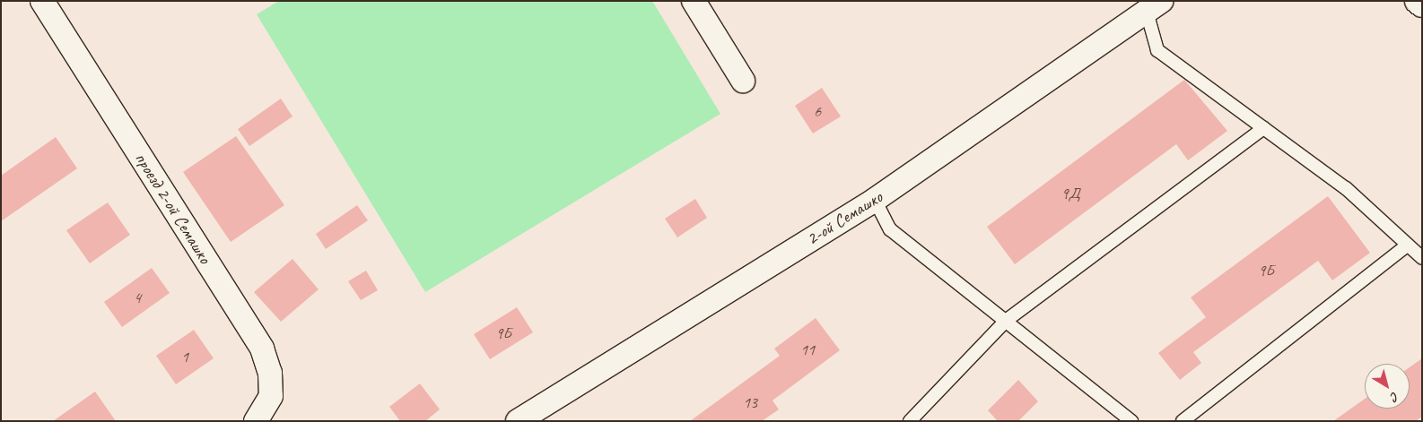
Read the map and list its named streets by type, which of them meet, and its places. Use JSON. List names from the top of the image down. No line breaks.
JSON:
{"streets":{"street":["проезд 2-ой Семашко","2-ой Семашко"]},"house_numbers":["6","9Д","9Б","4","9Б","11","1","13"],"north":"bottom right"}
